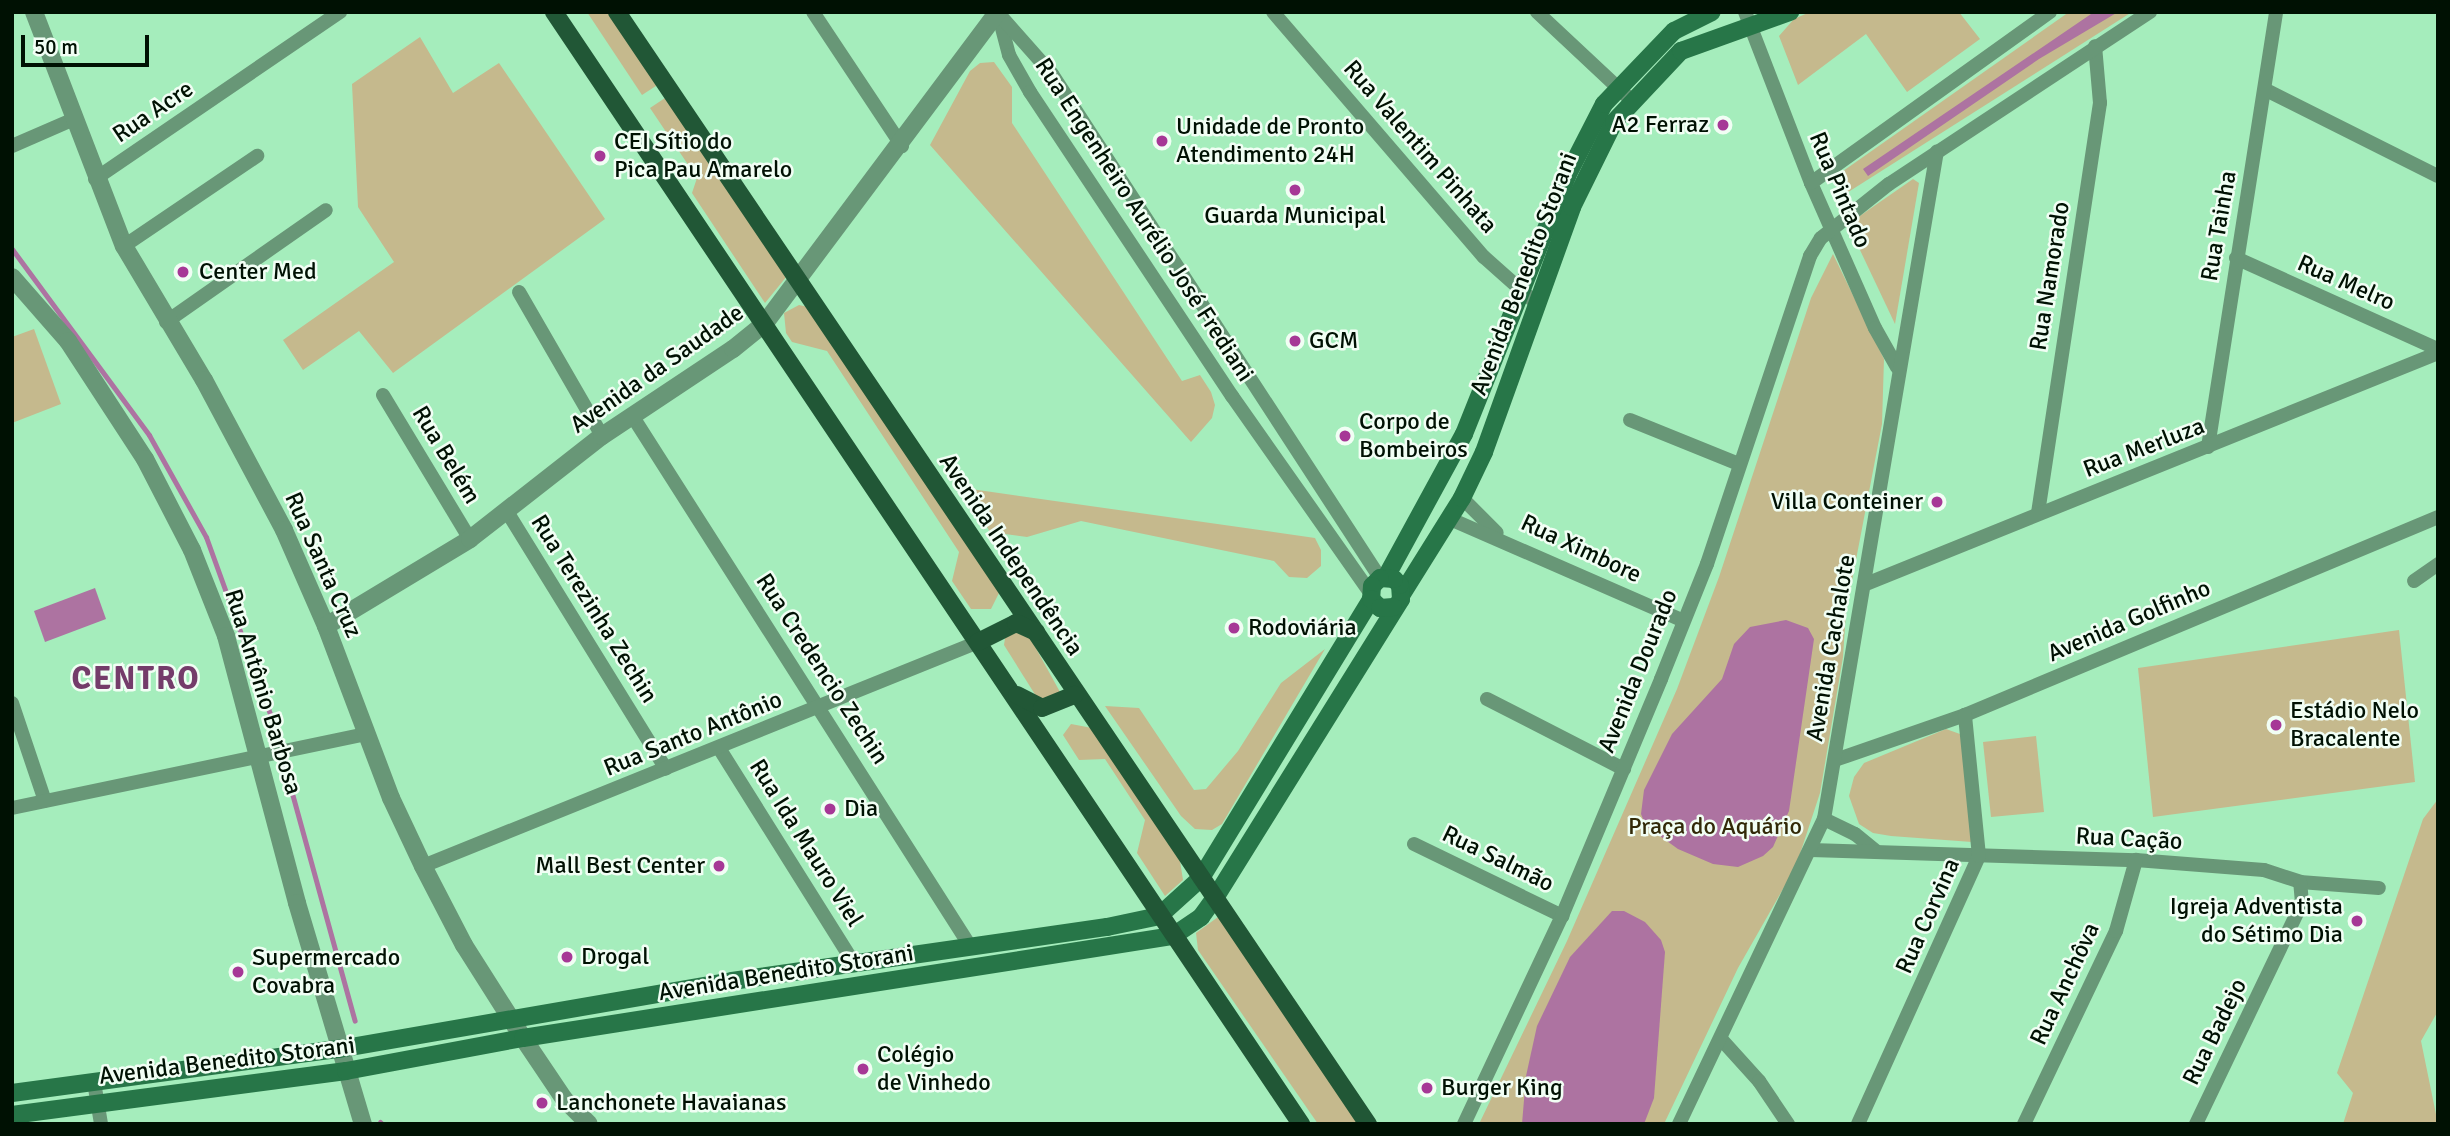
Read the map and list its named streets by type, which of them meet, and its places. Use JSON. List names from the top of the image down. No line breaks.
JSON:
{"streets":{"main road":["Avenida Benedito Storani","Avenida Independência"],"street":["Rua Acre","Rua Valentim Pinhata","Rua Pintado","Rua Engenheiro Aurélio José Frediani","Rua Tainha","Rua Namorado","Rua Melro","Avenida da Saudade","Rua Merluza","Rua Belém","Rua Ximbore","Rua Santa Cruz","Rua Terezinha Zechin","Avenida Golfinho","Avenida Cachalote","Rua Credencio Zechin","Avenida Dourado","Rua Antônio Barbosa","Rua Santo Antônio","Rua Cação","Rua Ida Mauro Viel","Rua Salmão","Rua Corvina","Rua Anchôva","Rua Badejo"]},"crossings":[["Rua Acre","Rua Santa Cruz"],["Rua Valentim Pinhata","Avenida Benedito Storani"],["Rua Pintado","Avenida Benedito Storani"],["Rua Pintado","Avenida Cachalote"],["Rua Pintado","Avenida Dourado"],["Rua Engenheiro Aurélio José Frediani","Avenida Benedito Storani"],["Rua Engenheiro Aurélio José Frediani","Avenida da Saudade"],["Rua Tainha","Rua Melro"],["Rua Tainha","Rua Merluza"],["Avenida Benedito Storani","Rua Ximbore"],["Avenida Benedito Storani","Avenida Independência"],["Avenida Benedito Storani","Rua Santa Cruz"],["Avenida Benedito Storani","Rua Credencio Zechin"],["Avenida Benedito Storani","Rua Antônio Barbosa"],["Avenida Benedito Storani","Rua Ida Mauro Viel"],["Rua Namorado","Rua Merluza"],["Rua Melro","Rua Merluza"],["Avenida da Saudade","Rua Belém"],["Avenida da Saudade","Avenida Independência"],["Avenida da Saudade","Rua Santa Cruz"],["Avenida da Saudade","Rua Terezinha Zechin"],["Avenida da Saudade","Rua Credencio Zechin"],["Rua Merluza","Avenida Cachalote"],["Rua Ximbore","Avenida Dourado"],["Rua Santa Cruz","Rua Santo Antônio"],["Rua Terezinha Zechin","Rua Santo Antônio"],["Avenida Golfinho","Avenida Cachalote"],["Avenida Golfinho","Rua Corvina"],["Avenida Cachalote","Rua Cação"],["Rua Credencio Zechin","Rua Santo Antônio"],["Avenida Dourado","Rua Salmão"],["Rua Santo Antônio","Rua Ida Mauro Viel"],["Rua Cação","Rua Corvina"],["Rua Cação","Rua Anchôva"],["Rua Cação","Rua Badejo"]],"districts":["CENTRO"],"parks":["Praça do Aquário"],"places":["A2 Ferraz","Unidade de Pronto Atendimento 24H","CEI Sítio do Pica Pau Amarelo","Guarda Municipal","Center Med","GCM","Corpo de Bombeiros","Villa Conteiner","Rodoviária","Estádio Nelo Bracalente","Dia","Mall Best Center","Igreja Adventista do Sétimo Dia","Drogal","Supermercado Covabra","Colégio de Vinhedo","Burger King","Lanchonete Havaianas"],"scale_bar":"50 m"}
